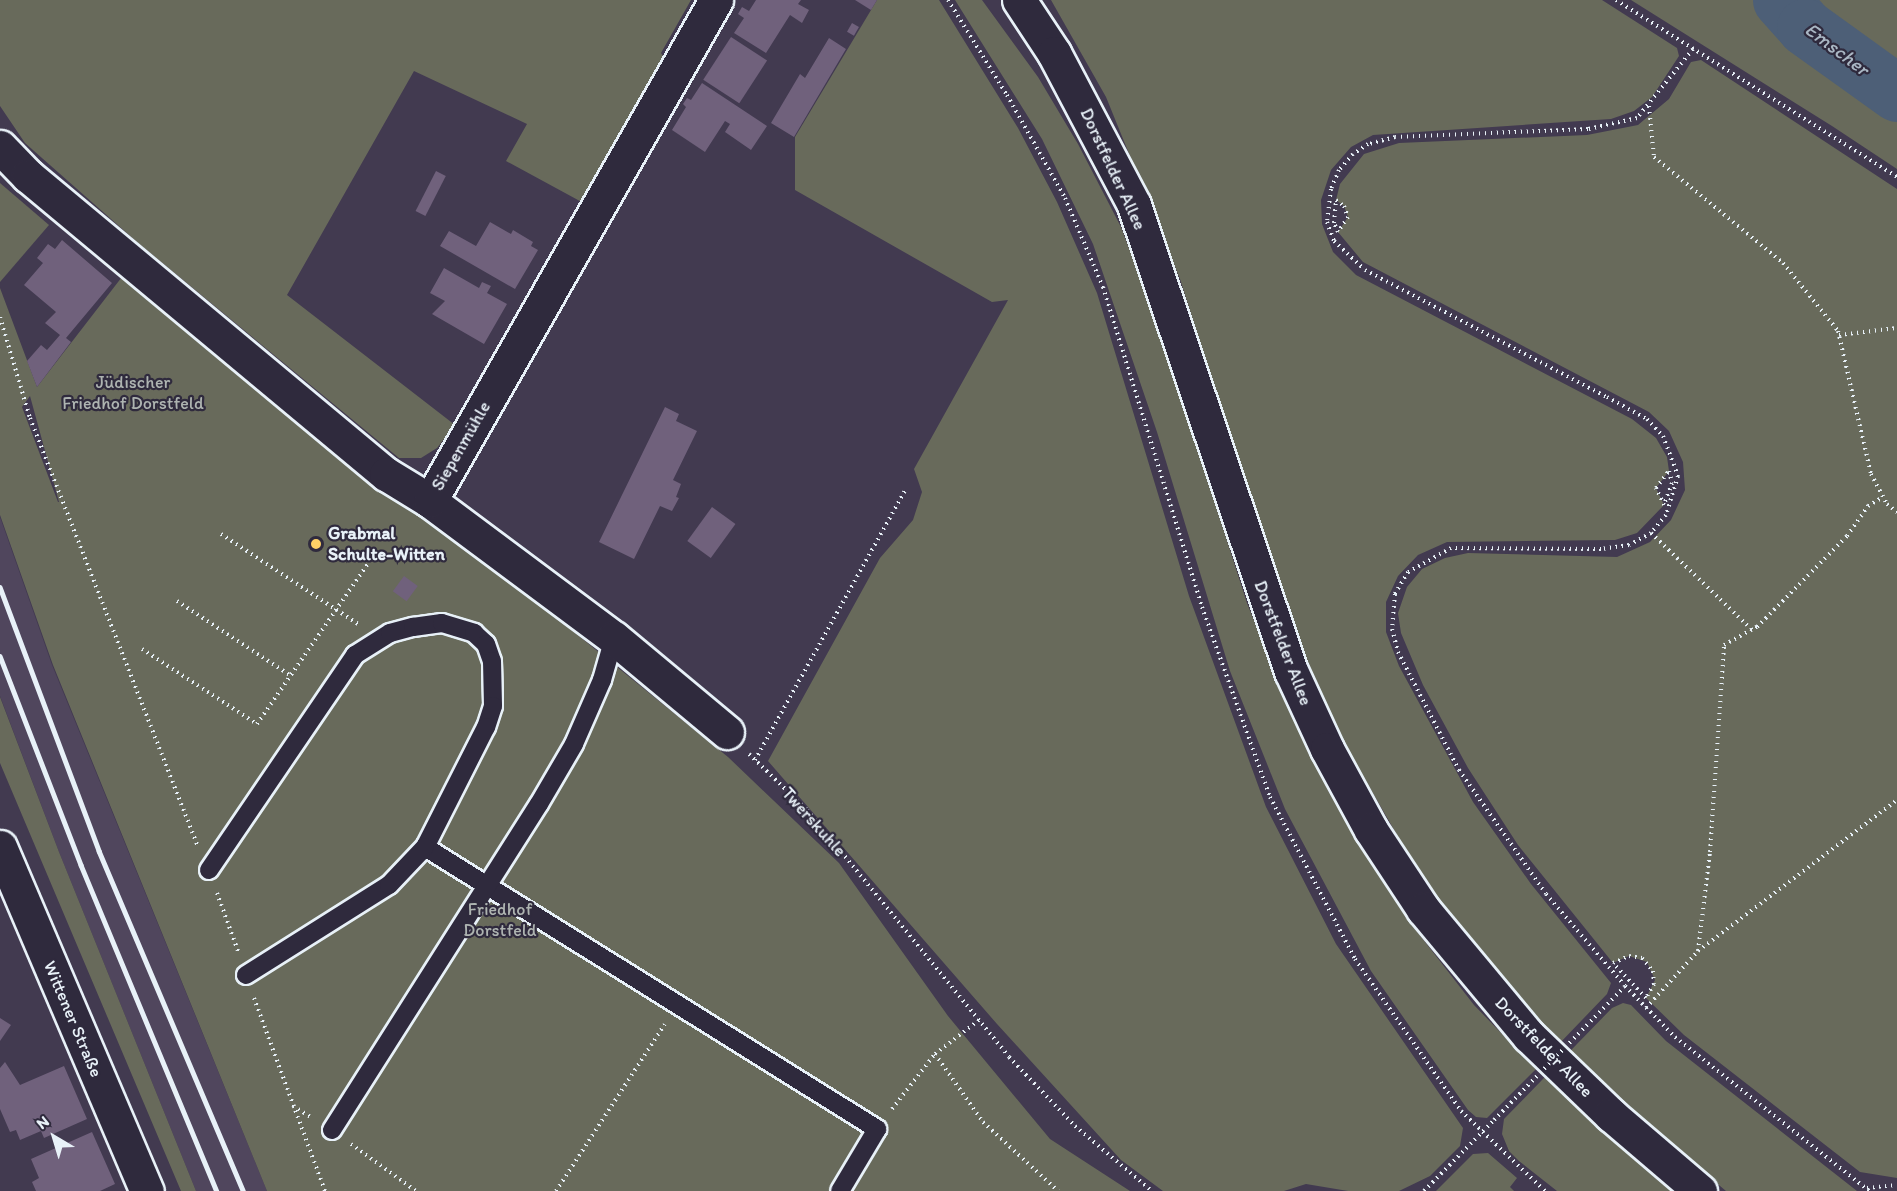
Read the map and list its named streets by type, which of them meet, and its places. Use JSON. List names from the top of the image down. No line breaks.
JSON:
{"streets":{"main road":["Dorstfelder Allee","Siepenmühle","Wittener Straße"],"path":["Twerskuhle"]},"water":["Emscher"],"parks":["Jüdischer Friedhof Dorstfeld","Friedhof Dorstfeld"],"places":["Grabmal Schulte-Witten"],"north":"top left"}
